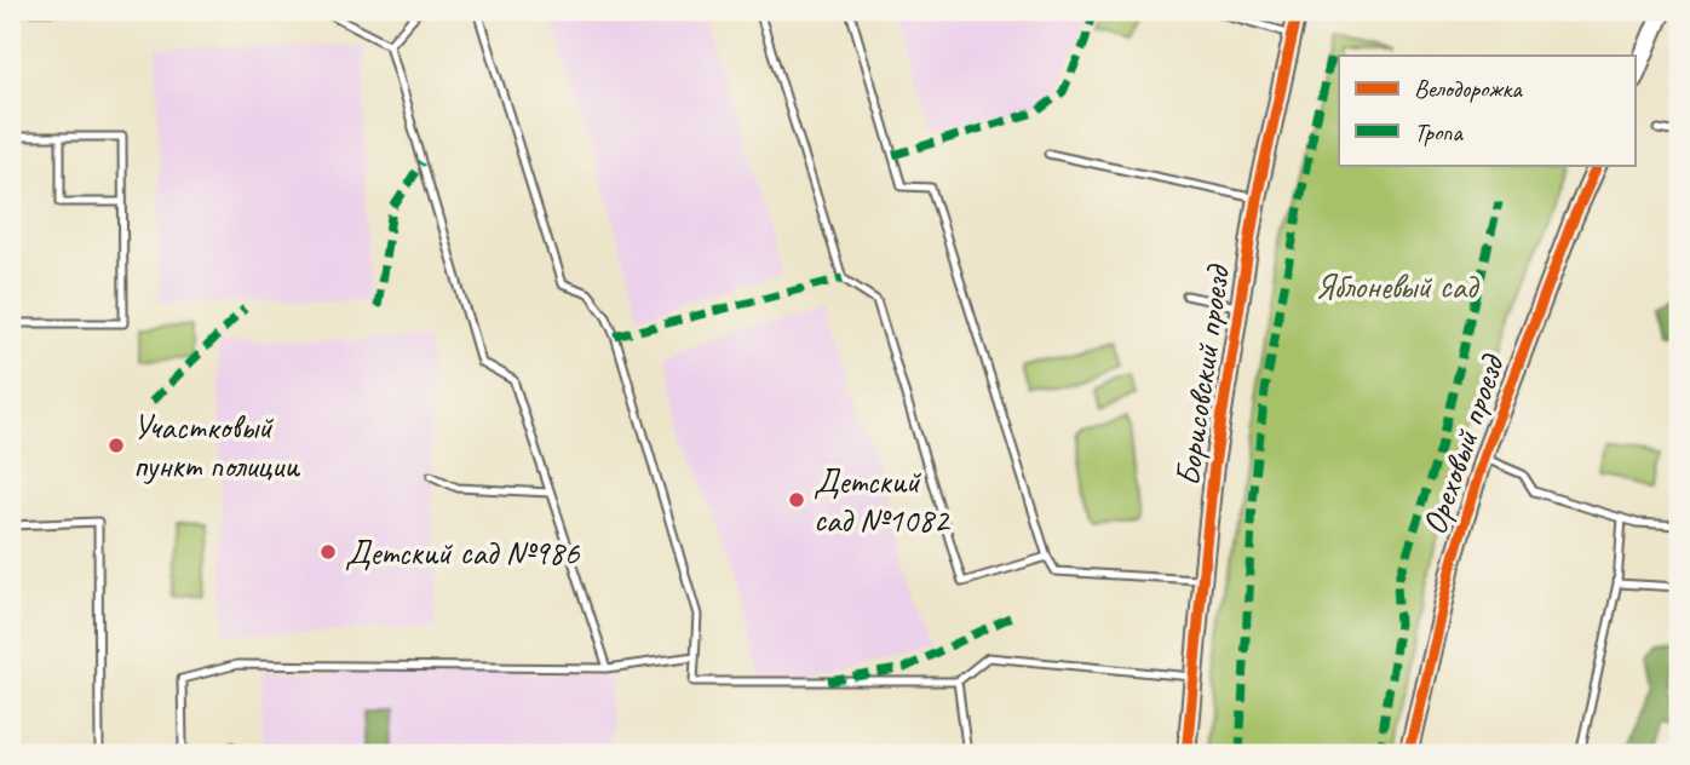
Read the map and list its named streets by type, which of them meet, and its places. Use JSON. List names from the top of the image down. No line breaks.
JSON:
{"streets":{"street":["Борисовский проезд","Ореховый проезд"]},"parks":["Яблоневый сад"],"places":["Участковый пункт полиции","Детский сад №1082","Детский сад №986"],"legend":["Велодорожка","Тропа"]}
